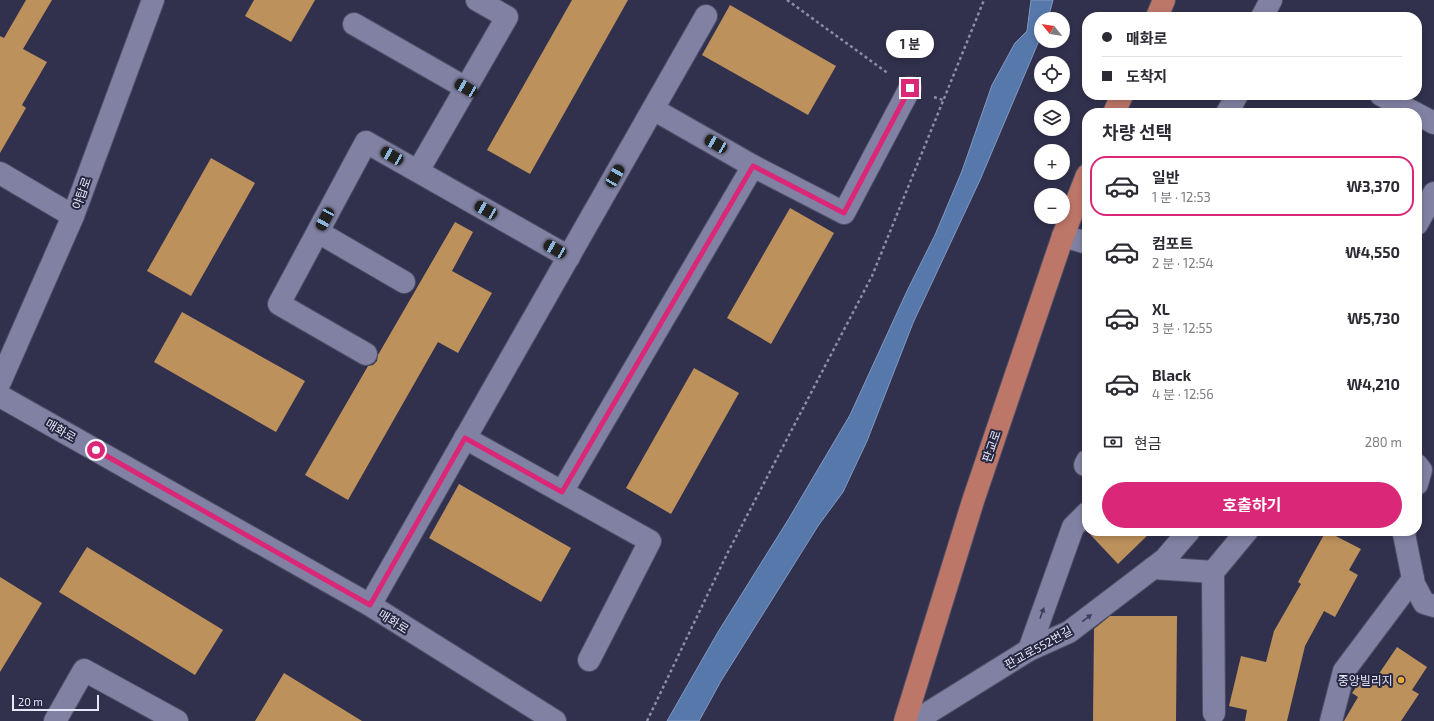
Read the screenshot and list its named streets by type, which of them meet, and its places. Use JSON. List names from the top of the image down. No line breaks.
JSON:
{"streets":{"main road":["판교로"],"street":["야탑로","매화로","판교로552번길"]},"one_way":["판교로552번길"],"places":["중앙빌리지"],"scale_bar":"20 m","north":"top left","page":{"map_buttons":["+","−"],"banner":["매화로","도착지"],"bubble":"1 분","heading":"차량 선택","list":[{"name":"일반","note":"1 분 · 12:53","value":"₩3,370"},{"name":"컴포트","note":"2 분 · 12:54","value":"₩4,550"},{"name":"XL","note":"3 분 · 12:55","value":"₩5,730"},{"name":"Black","note":"4 분 · 12:56","value":"₩4,210"}],"pay":["현금","280 m"],"buttons":"호출하기","scale":"20 m"}}
